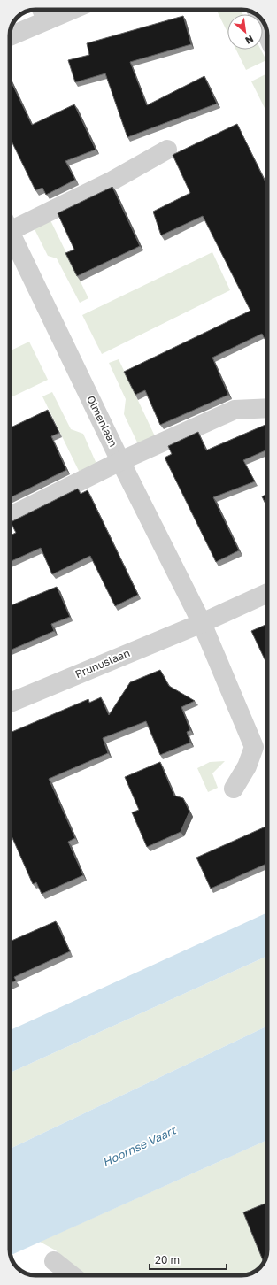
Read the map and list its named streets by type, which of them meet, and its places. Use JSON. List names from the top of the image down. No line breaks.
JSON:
{"streets":{"street":["Olmenlaan","Prunuslaan"]},"crossings":[["Olmenlaan","Prunuslaan"]],"water":["Hoornse Vaart"],"scale_bar":"20 m","north":"bottom right"}
